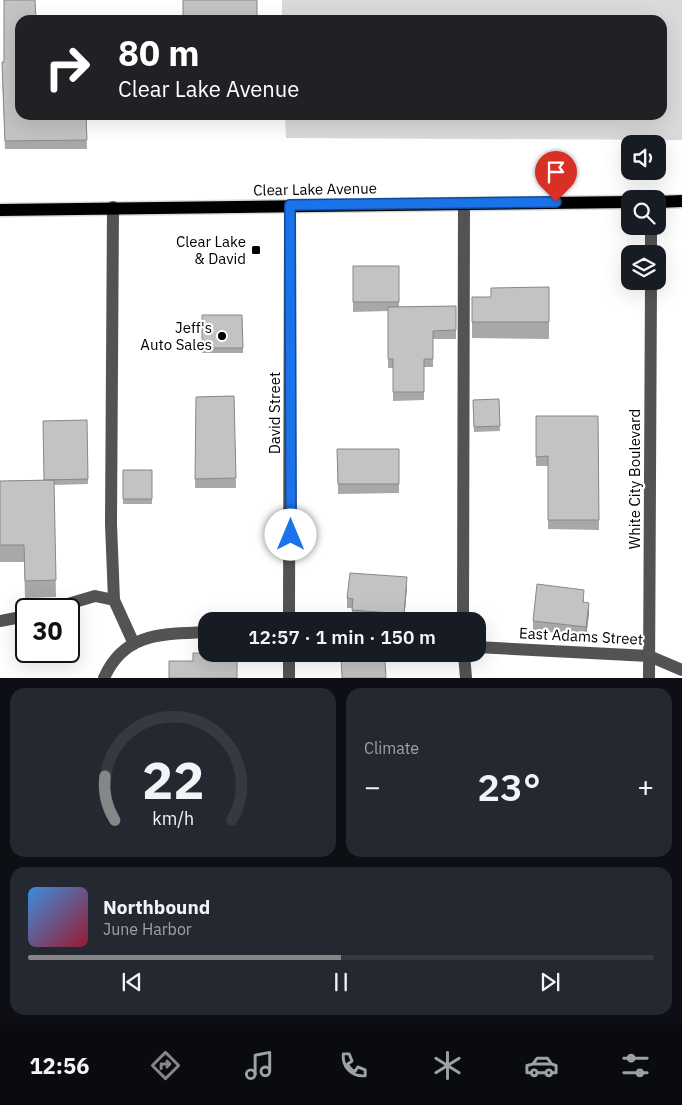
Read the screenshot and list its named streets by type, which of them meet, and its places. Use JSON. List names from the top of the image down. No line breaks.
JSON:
{"streets":{"main road":["Clear Lake Avenue"],"street":["David Street","White City Boulevard","East Adams Street"]},"crossings":[["Clear Lake Avenue","David Street"],["White City Boulevard","East Adams Street"]],"places":{"transit":["Clear Lake & David"],"other":["Jeff's Auto Sales"]},"page":{"turn":["80 m","Clear Lake Avenue"],"limit":"30","trip":"12:57 · 1 min · 150 m","tile":"Climate","heat":["−","23°","+"],"song":["Northbound","June Harbor"],"tabs":"12:56","gauge":["22","km/h"]}}
